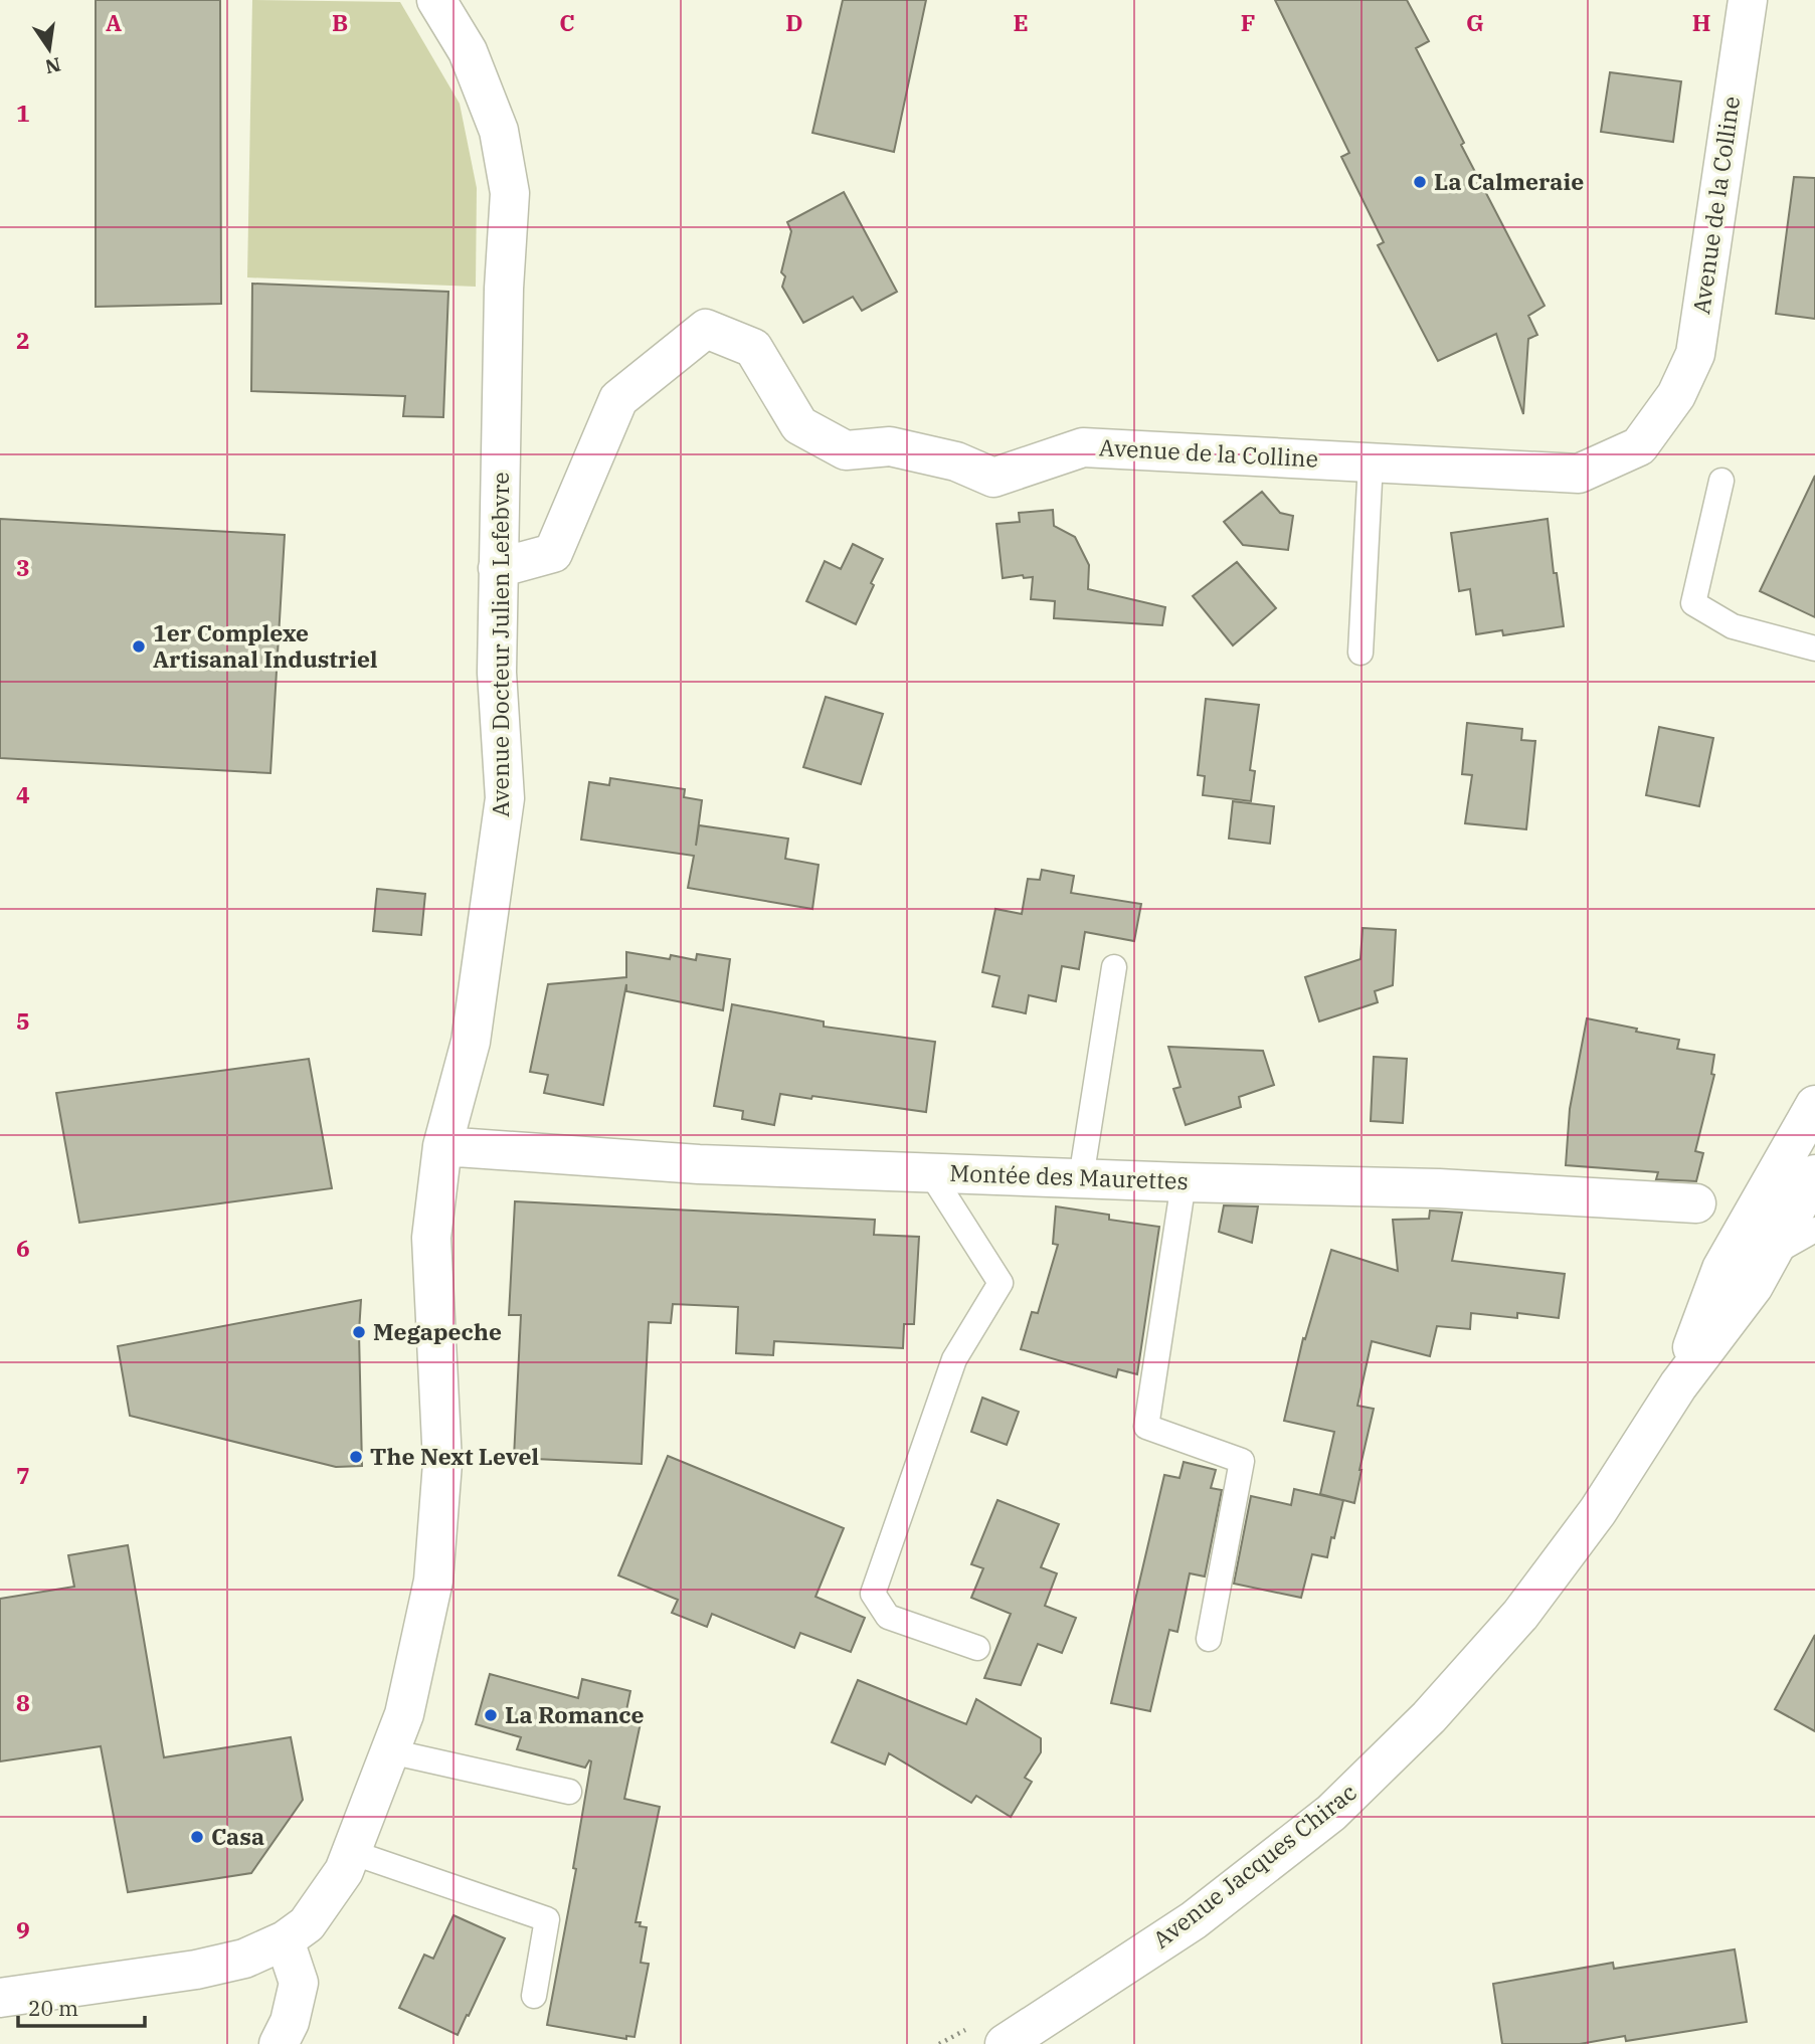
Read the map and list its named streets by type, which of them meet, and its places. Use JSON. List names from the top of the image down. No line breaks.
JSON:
{"streets":{"street":["Avenue de la Colline","Avenue Docteur Julien Lefebvre","Montée des Maurettes","Avenue Jacques Chirac"]},"crossings":[["Avenue de la Colline","Avenue Docteur Julien Lefebvre"],["Avenue Docteur Julien Lefebvre","Montée des Maurettes"]],"places":["La Calmeraie","1er Complexe Artisanal Industriel","Megapeche","The Next Level","La Romance","Casa"],"scale_bar":"20 m","north":"bottom","grid":{"columns":["A","B","C","D","E","F","G","H"],"rows":["1","2","3","4","5","6","7","8","9"]}}
